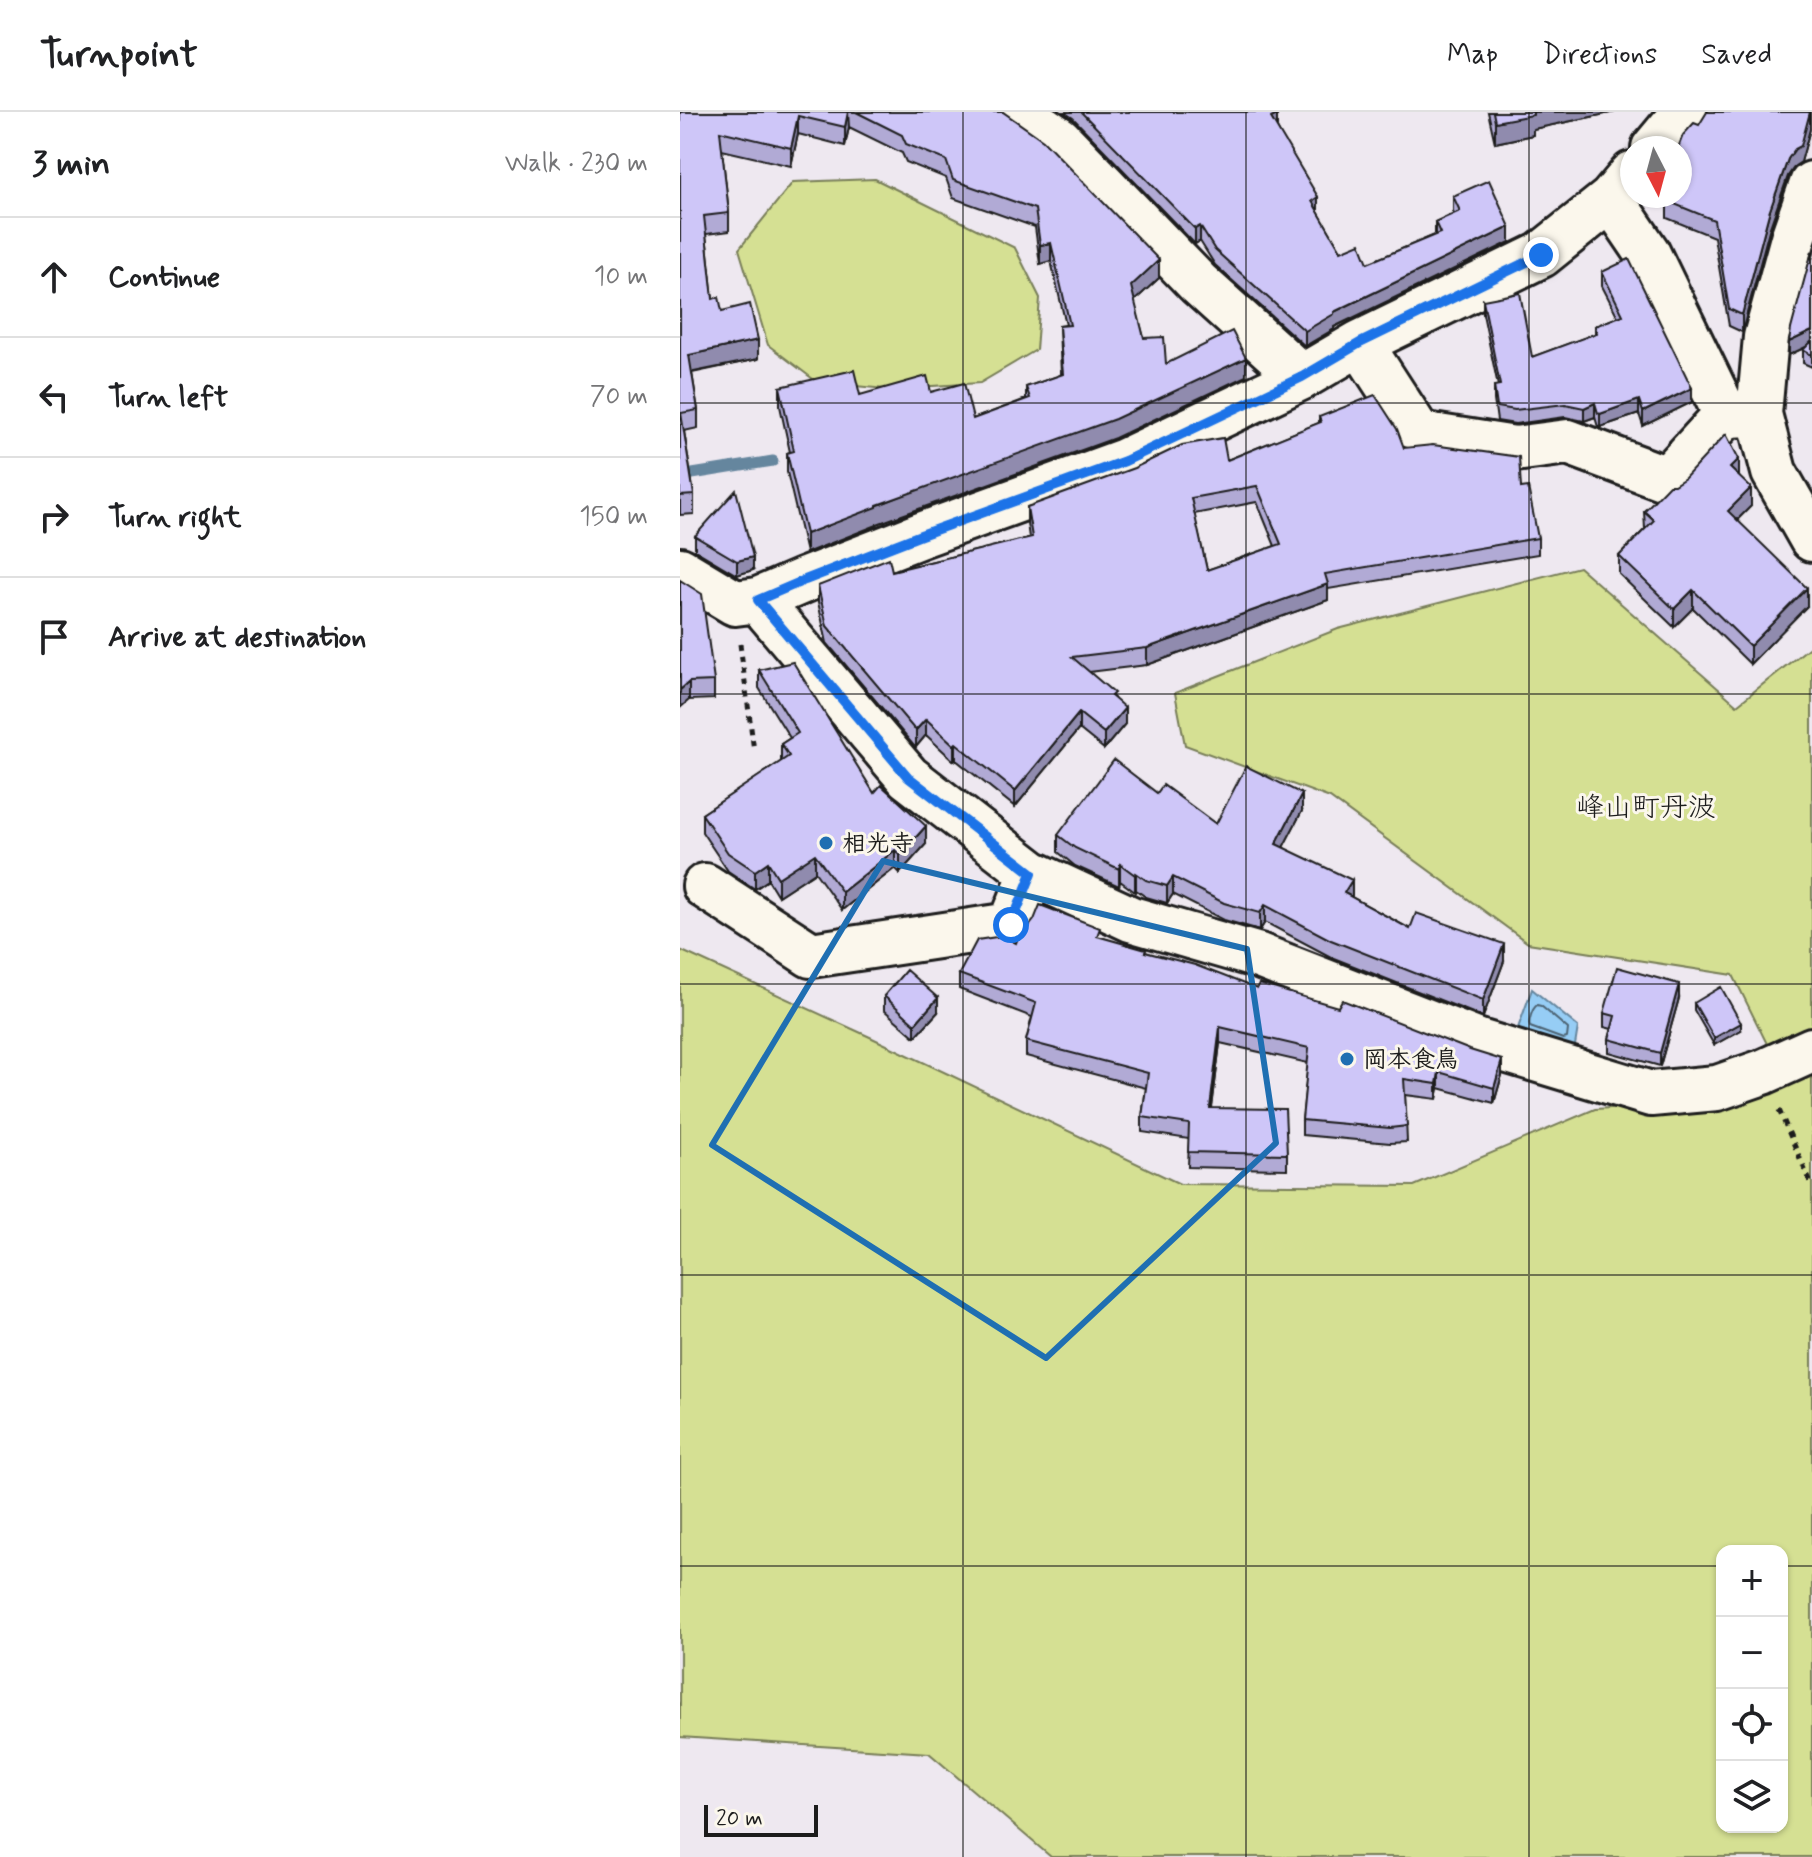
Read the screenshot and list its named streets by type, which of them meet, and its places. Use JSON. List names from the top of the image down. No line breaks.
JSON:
{"districts":["峰山町丹波"],"places":["相光寺","岡本食鳥"],"scale_bar":"20 m","north":"bottom","page":{"header":"Turnpoint","nav":["Map","Directions","Saved"],"heading":["3 min","Walk · 230 m"],"list":[["Continue","10 m"],["Turn left","70 m"],["Turn right","150 m"],"Arrive at destination"],"map_buttons":["+","−"],"scale":"20 m"}}
